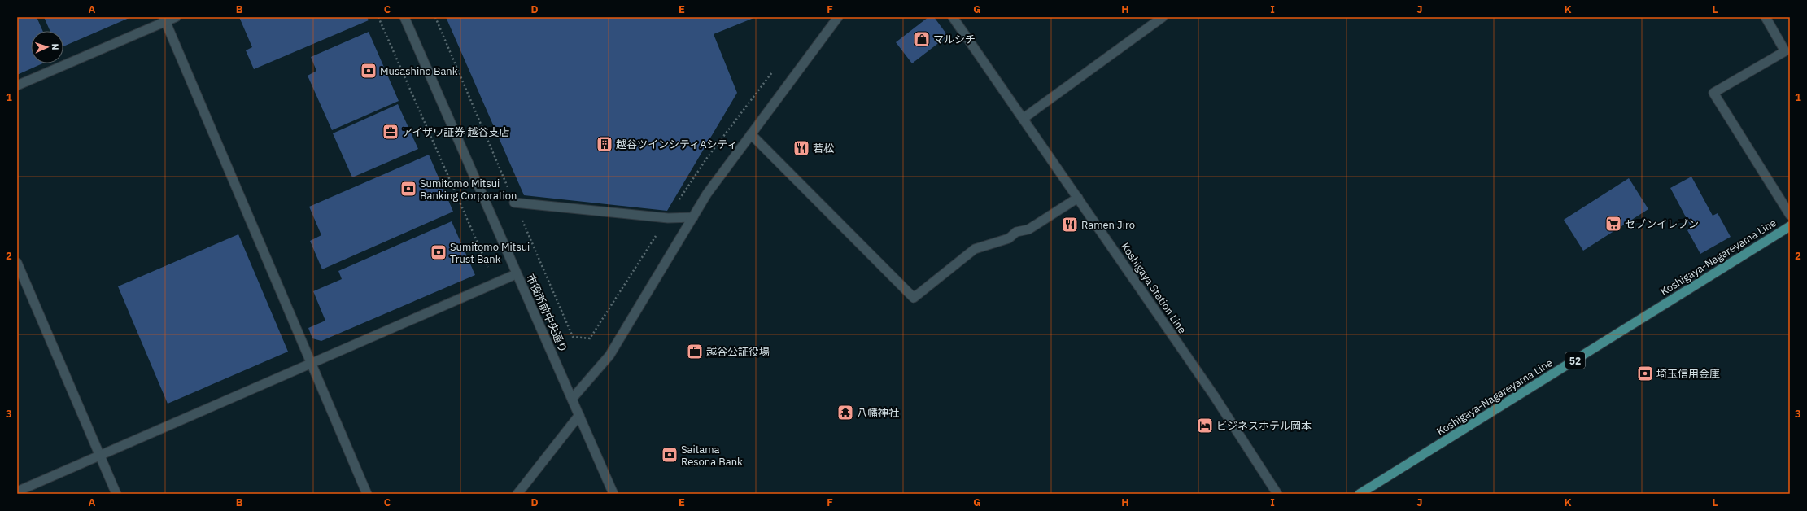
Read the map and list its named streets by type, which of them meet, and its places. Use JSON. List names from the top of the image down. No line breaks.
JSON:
{"streets":{"main road":["Koshigaya-Nagareyama Line","52"],"street":["Koshigaya Station Line","市役所前中央通り"]},"places":{"shop":["マルシチ"],"bank":["Musashino Bank","Sumitomo Mitsui Banking Corporation","Sumitomo Mitsui Trust Bank","埼玉信用金庫","Saitama Resona Bank"],"office":["アイザワ証券 越谷支店","越谷公証役場"],"building":["越谷ツインシティAシティ"],"restaurant":["若松","Ramen Jiro"],"supermarket":["セブンイレブン"],"temple":["八幡神社"],"hotel":["ビジネスホテル岡本"]},"north":"right","grid":{"columns":["A","B","C","D","E","F","G","H","I","J","K","L"],"rows":["1","2","3"]}}
